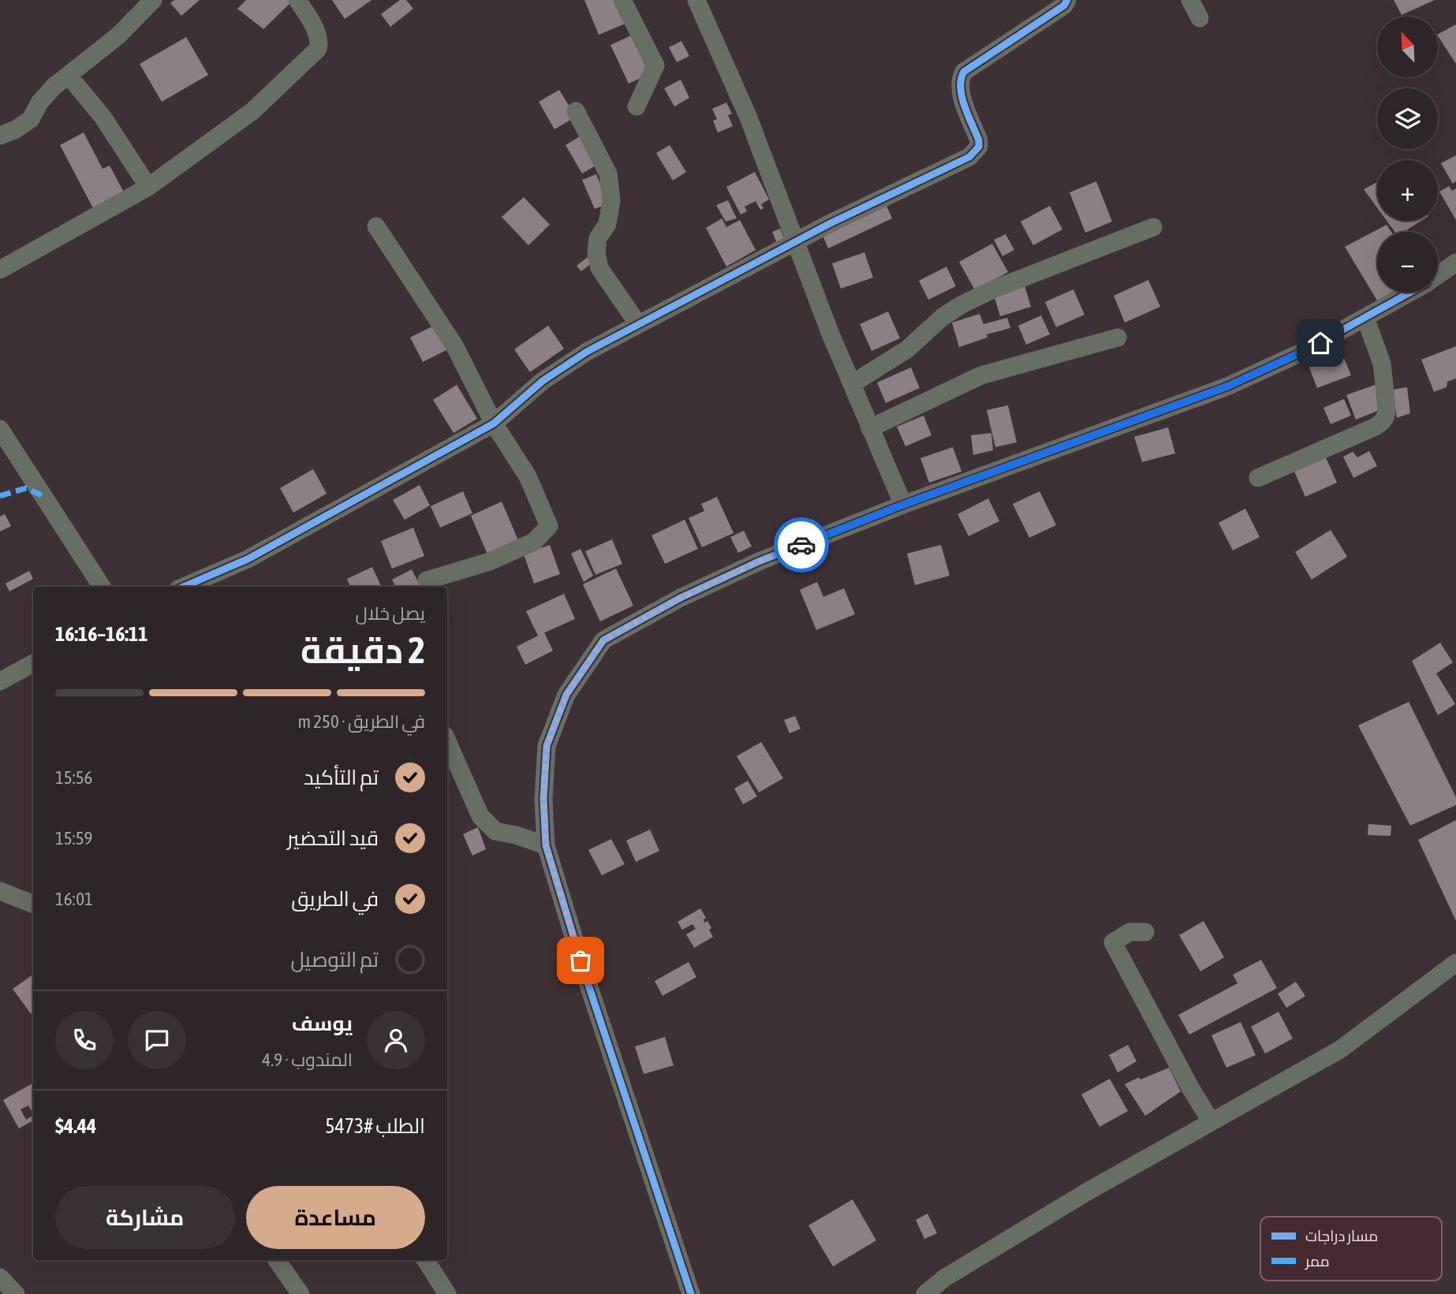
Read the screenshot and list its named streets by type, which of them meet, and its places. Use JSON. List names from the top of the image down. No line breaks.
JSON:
{"legend":["مسار دراجات","ممر"],"north":"top left","page":{"map_buttons":["+","−"],"heading":["2 دقيقة","يصل خلال","16:11–16:16"],"panel":["يوسف","المندوب · 4.9","الطلب #5473","$4.44"],"bar":"في الطريق · 250 m","list":[["تم التأكيد","15:56"],["قيد التحضير","15:59"],["في الطريق","16:01"],"تم التوصيل"],"buttons":["مساعدة","مشاركة"]}}
